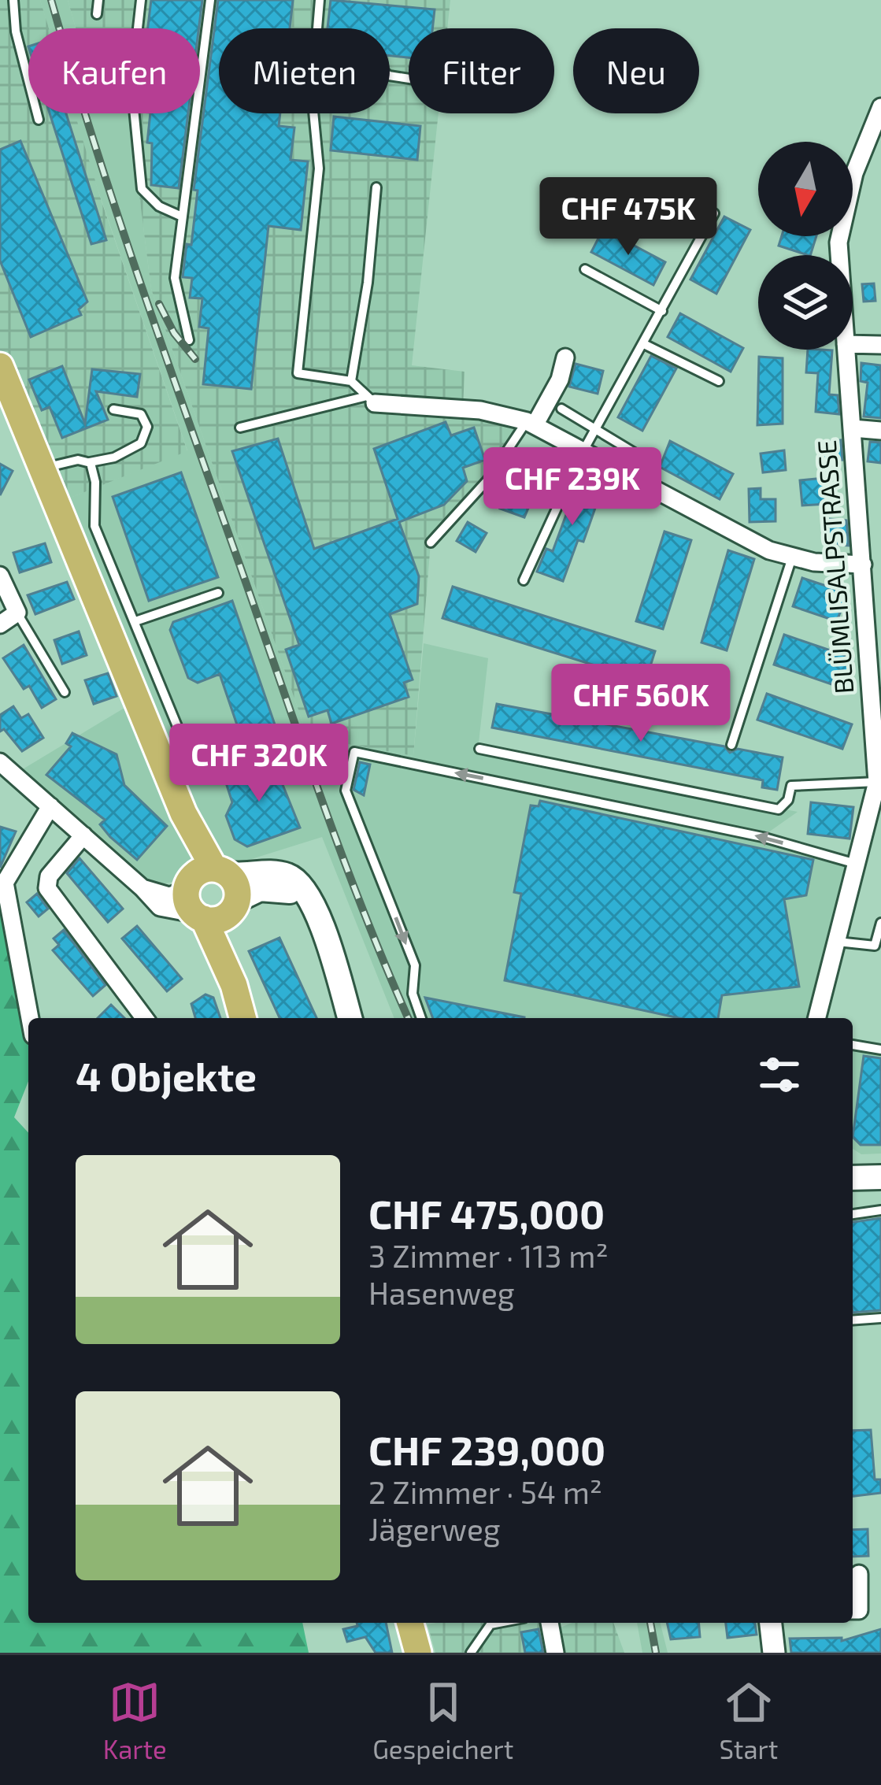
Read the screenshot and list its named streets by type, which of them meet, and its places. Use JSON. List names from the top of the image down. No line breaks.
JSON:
{"streets":{"street":["BLÜMLISALPSTRASSE"]},"north":"bottom","page":{"chip":["Kaufen","Mieten","Filter","Neu"],"price":["CHF 475K","CHF 239K","CHF 560K","CHF 320K"],"heading":"4 Objekte","list":[{"name":"CHF 475,000","note":"3 Zimmer · 113 m² · Hasenweg"},{"name":"CHF 239,000","note":"2 Zimmer · 54 m² · Jägerweg"}],"tabs":["Karte","Gespeichert","Start"]}}
